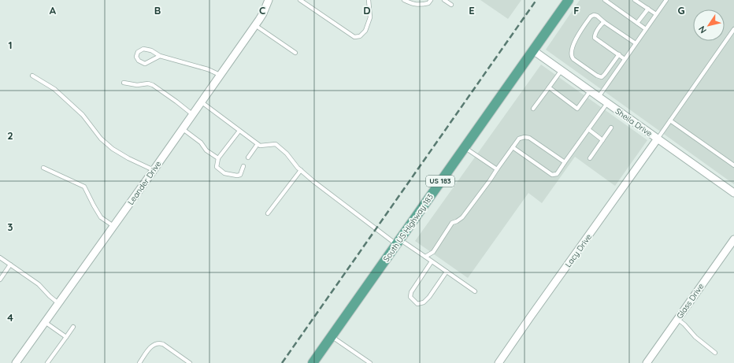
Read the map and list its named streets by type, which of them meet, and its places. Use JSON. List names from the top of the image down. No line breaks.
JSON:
{"streets":{"main road":["US 183","South US Highway 183"],"street":["Sheila Drive","Leander Drive","Lacy Drive","Glass Drive"]},"crossings":[["Sheila Drive","South US Highway 183"],["Sheila Drive","Lacy Drive"]],"north":"bottom left","grid":{"columns":["A","B","C","D","E","F","G"],"rows":["1","2","3","4"]}}
